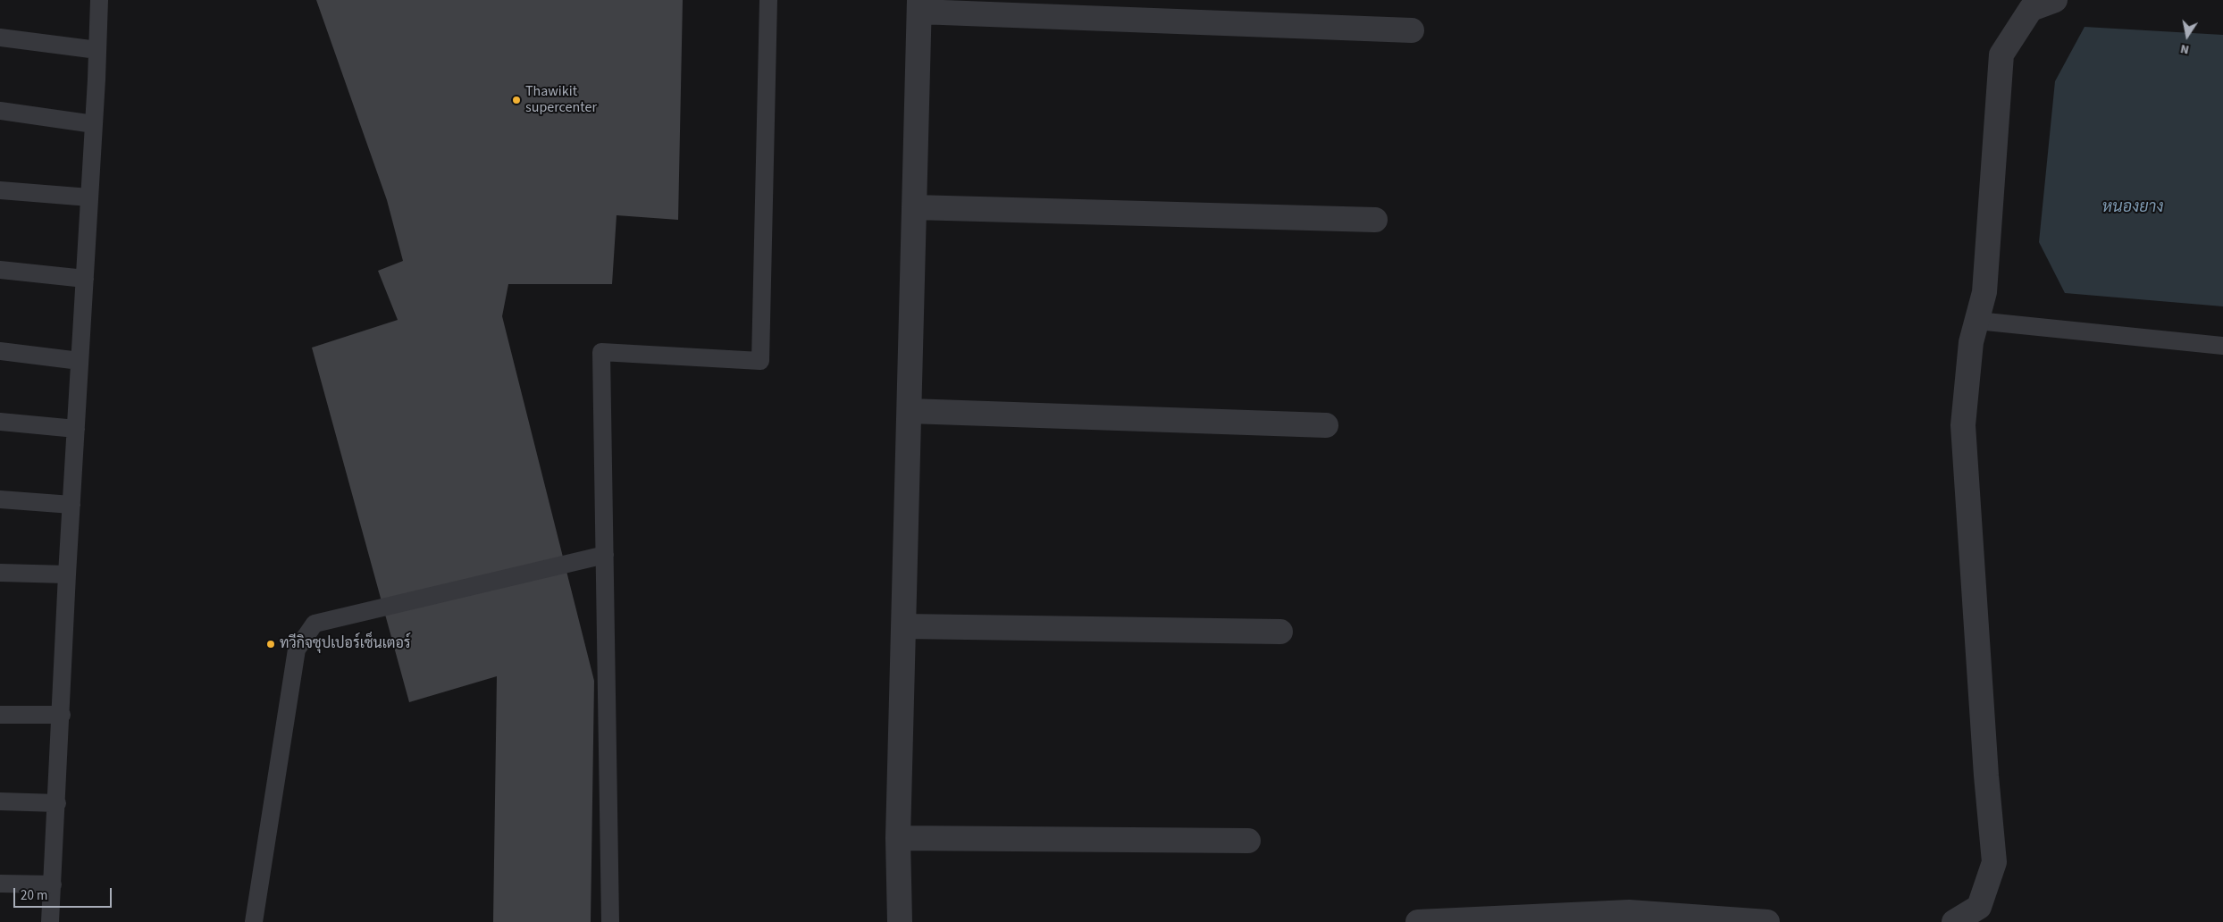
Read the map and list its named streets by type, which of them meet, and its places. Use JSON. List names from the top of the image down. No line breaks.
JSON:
{"water":["หนองยาง"],"places":["Thawikit supercenter","ทวีกิจซุปเปอร์เซ็นเตอร์"],"scale_bar":"20 m","north":"bottom"}
